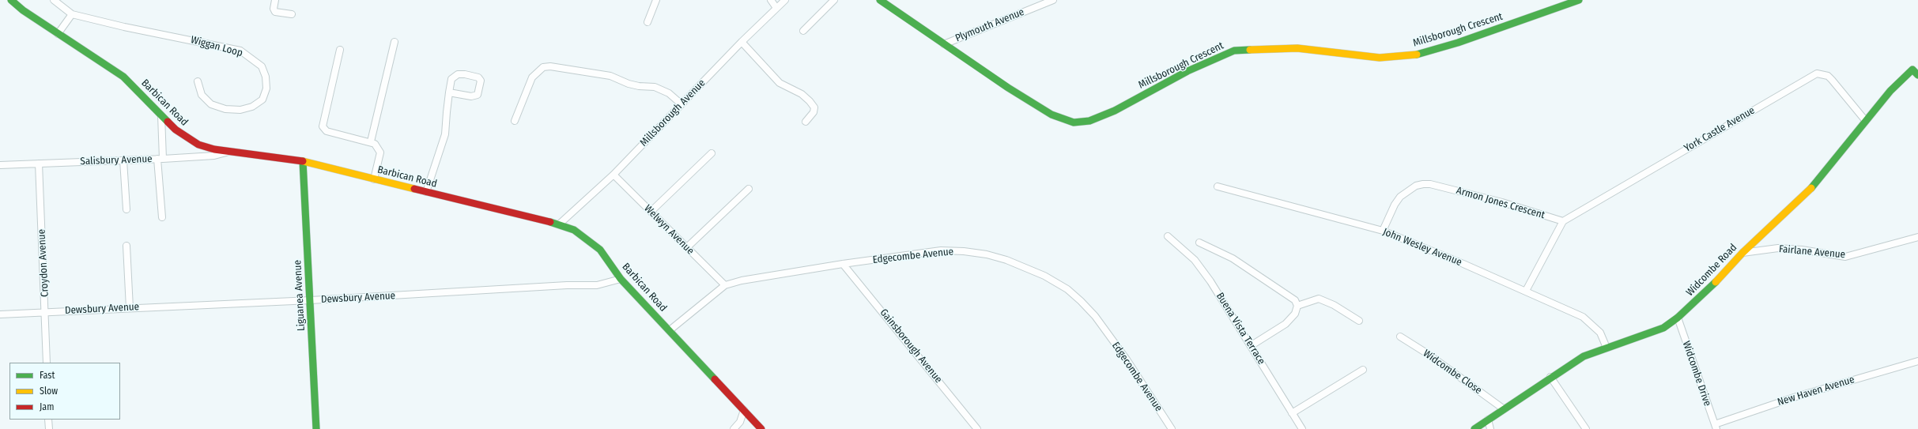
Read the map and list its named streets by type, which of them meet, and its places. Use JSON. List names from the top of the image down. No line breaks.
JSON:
{"streets":{"street":["Plymouth Avenue","Millsborough Crescent","Wiggan Loop","Barbican Road","Millsborough Avenue","York Castle Avenue","Salisbury Avenue","Armon Jones Crescent","Welwyn Avenue","John Wesley Avenue","Fairlane Avenue","Edgecombe Avenue","Croydon Avenue","Widcombe Road","Liguanea Avenue","Dewsbury Avenue","Buena Vista Terrace","Gainsborough Avenue","Widcombe Close","Widcombe Drive","New Haven Avenue"]},"crossings":[["Plymouth Avenue","Millsborough Crescent"],["Barbican Road","Millsborough Avenue"],["Barbican Road","Salisbury Avenue"],["Barbican Road","Edgecombe Avenue"],["Barbican Road","Liguanea Avenue"],["Barbican Road","Dewsbury Avenue"],["Millsborough Avenue","Welwyn Avenue"],["York Castle Avenue","Armon Jones Crescent"],["York Castle Avenue","Widcombe Road"],["Salisbury Avenue","Croydon Avenue"],["Armon Jones Crescent","John Wesley Avenue"],["Welwyn Avenue","Edgecombe Avenue"],["John Wesley Avenue","Widcombe Road"],["Fairlane Avenue","Widcombe Road"],["Edgecombe Avenue","Gainsborough Avenue"],["Croydon Avenue","Dewsbury Avenue"],["Widcombe Road","Widcombe Close"],["Widcombe Road","Widcombe Drive"],["Liguanea Avenue","Dewsbury Avenue"],["Widcombe Drive","New Haven Avenue"]],"legend":["Fast","Slow","Jam"]}
